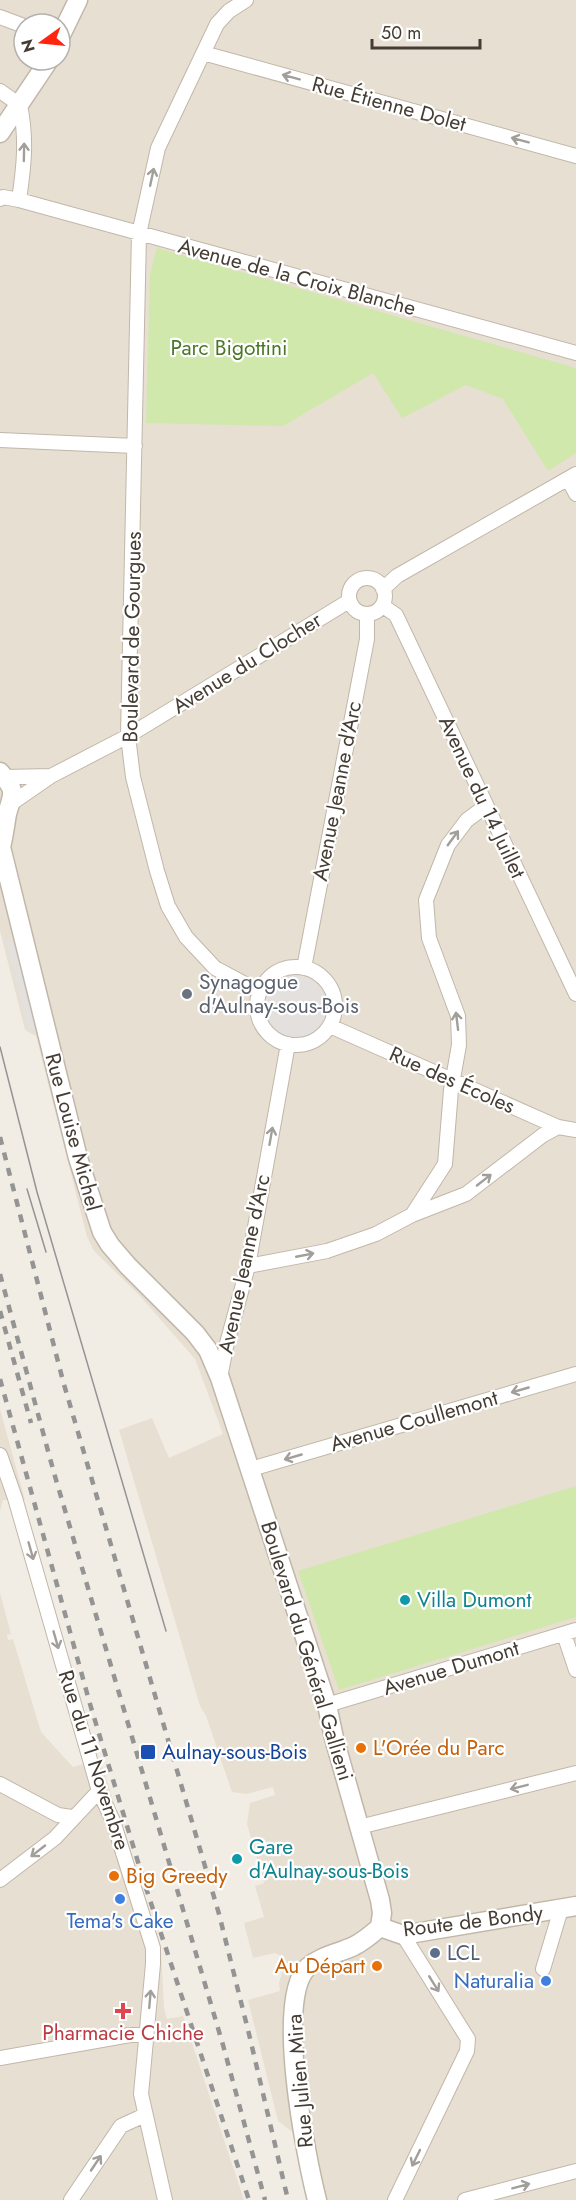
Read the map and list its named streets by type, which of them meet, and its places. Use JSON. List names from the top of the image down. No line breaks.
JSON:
{"streets":{"street":["Rue Étienne Dolet","Avenue de la Croix Blanche","Boulevard de Gourgues","Avenue du Clocher","Avenue Jeanne d'Arc","Avenue du 14 Juillet","Rue des Écoles","Rue Louise Michel","Avenue Coullemont","Boulevard du Général Gallieni","Avenue Dumont","Rue du 11 Novembre","Route de Bondy","Rue Julien Mira"]},"crossings":[["Rue Étienne Dolet","Boulevard de Gourgues"],["Avenue de la Croix Blanche","Boulevard de Gourgues"],["Boulevard de Gourgues","Avenue du Clocher"],["Boulevard de Gourgues","Avenue Jeanne d'Arc"],["Boulevard de Gourgues","Rue des Écoles"],["Avenue du Clocher","Avenue Jeanne d'Arc"],["Avenue du Clocher","Avenue du 14 Juillet"],["Avenue du Clocher","Rue Louise Michel"],["Avenue Jeanne d'Arc","Avenue du 14 Juillet"],["Avenue Jeanne d'Arc","Rue des Écoles"],["Avenue Jeanne d'Arc","Rue Louise Michel"],["Avenue Jeanne d'Arc","Boulevard du Général Gallieni"],["Rue Louise Michel","Boulevard du Général Gallieni"],["Avenue Coullemont","Boulevard du Général Gallieni"],["Boulevard du Général Gallieni","Avenue Dumont"],["Boulevard du Général Gallieni","Route de Bondy"],["Route de Bondy","Rue Julien Mira"]],"one_way":["Rue Étienne Dolet","Avenue Coullemont"],"parks":["Parc Bigottini"],"places":{"other":["Synagogue d'Aulnay-sous-Bois","Villa Dumont","L'Orée du Parc","Gare d'Aulnay-sous-Bois","Big Greedy","Tema's Cake","LCL","Au Départ","Naturalia"],"transit":["Aulnay-sous-Bois"],"health":["Pharmacie Chiche"]},"scale_bar":"50 m","north":"left"}
